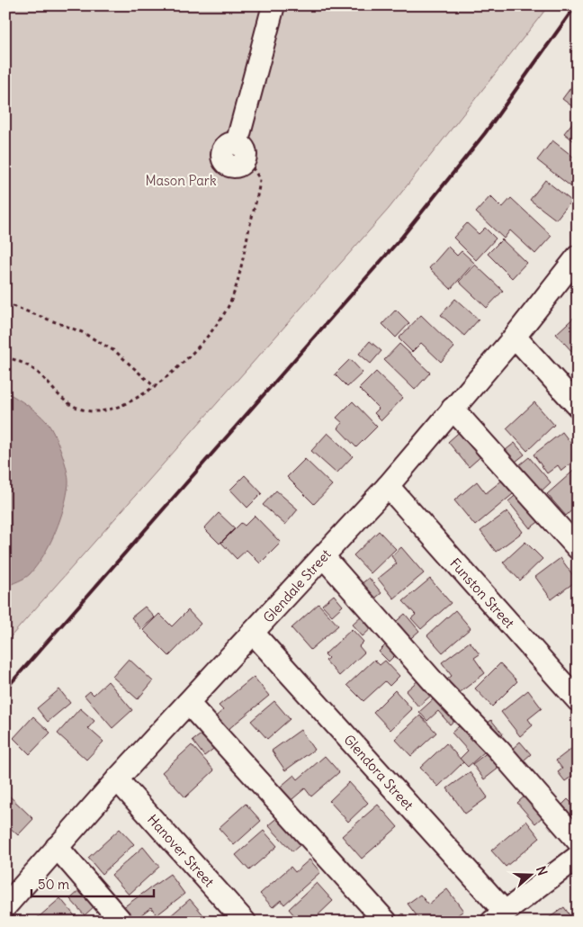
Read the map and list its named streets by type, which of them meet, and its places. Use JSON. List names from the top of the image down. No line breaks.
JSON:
{"streets":{"street":["Glendale Street","Funston Street","Glendora Street","Hanover Street"]},"crossings":[["Glendale Street","Funston Street"],["Glendale Street","Glendora Street"],["Glendale Street","Hanover Street"]],"parks":["Mason Park"],"scale_bar":"50 m","north":"right"}
